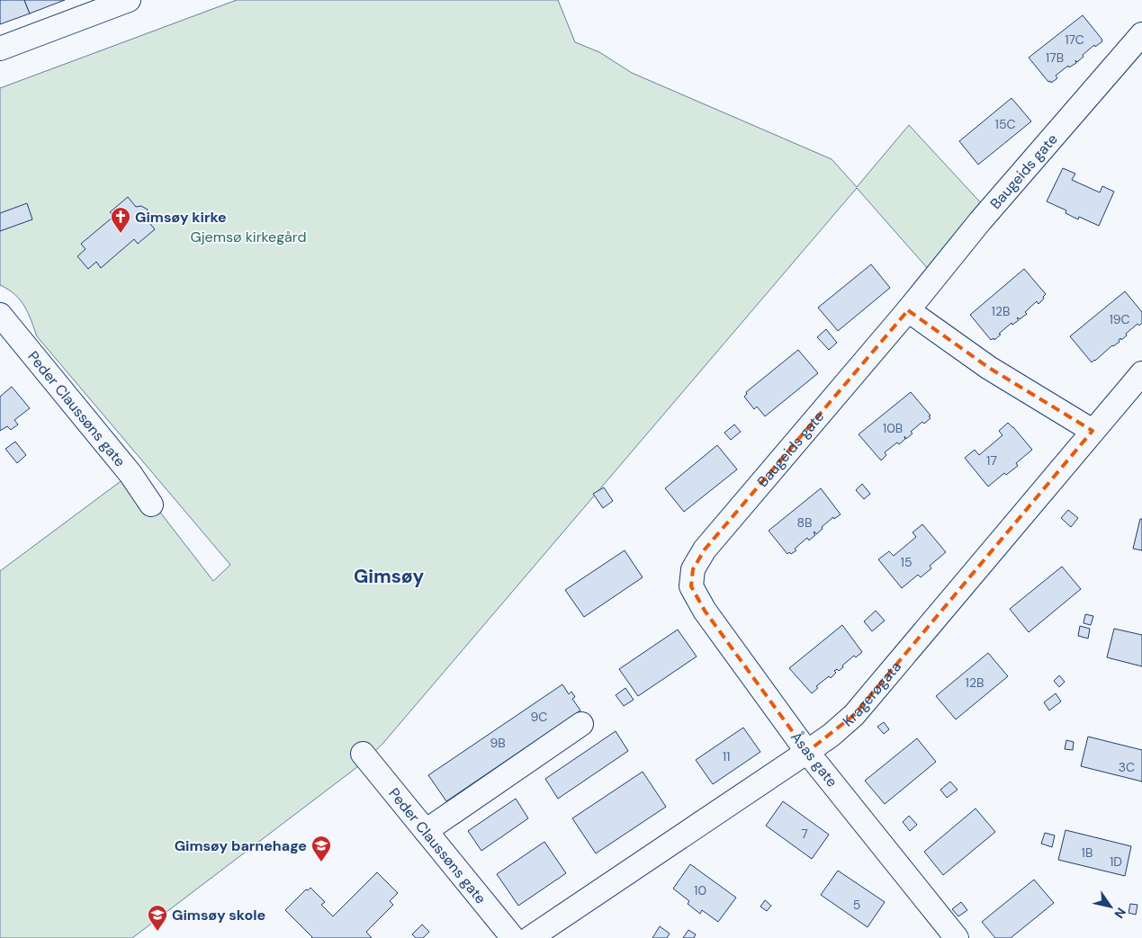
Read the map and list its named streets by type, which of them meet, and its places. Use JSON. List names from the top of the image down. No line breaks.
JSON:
{"streets":{"street":["Baugeids gate","Peder Claussøns gate","Kragerøgata","Åsas gate"]},"crossings":[["Baugeids gate","Åsas gate"],["Kragerøgata","Åsas gate"]],"districts":["Gimsøy"],"parks":["Gjemsø kirkegård"],"places":{"church":["Gimsøy kirke"],"school or university":["Gimsøy barnehage","Gimsøy skole"]},"house_numbers":["17C","17B","15C","12B","19C","10B","17","8B","15","12B","9C","9B","11","3C","7","1B","1D","10","5"],"north":"bottom right"}
